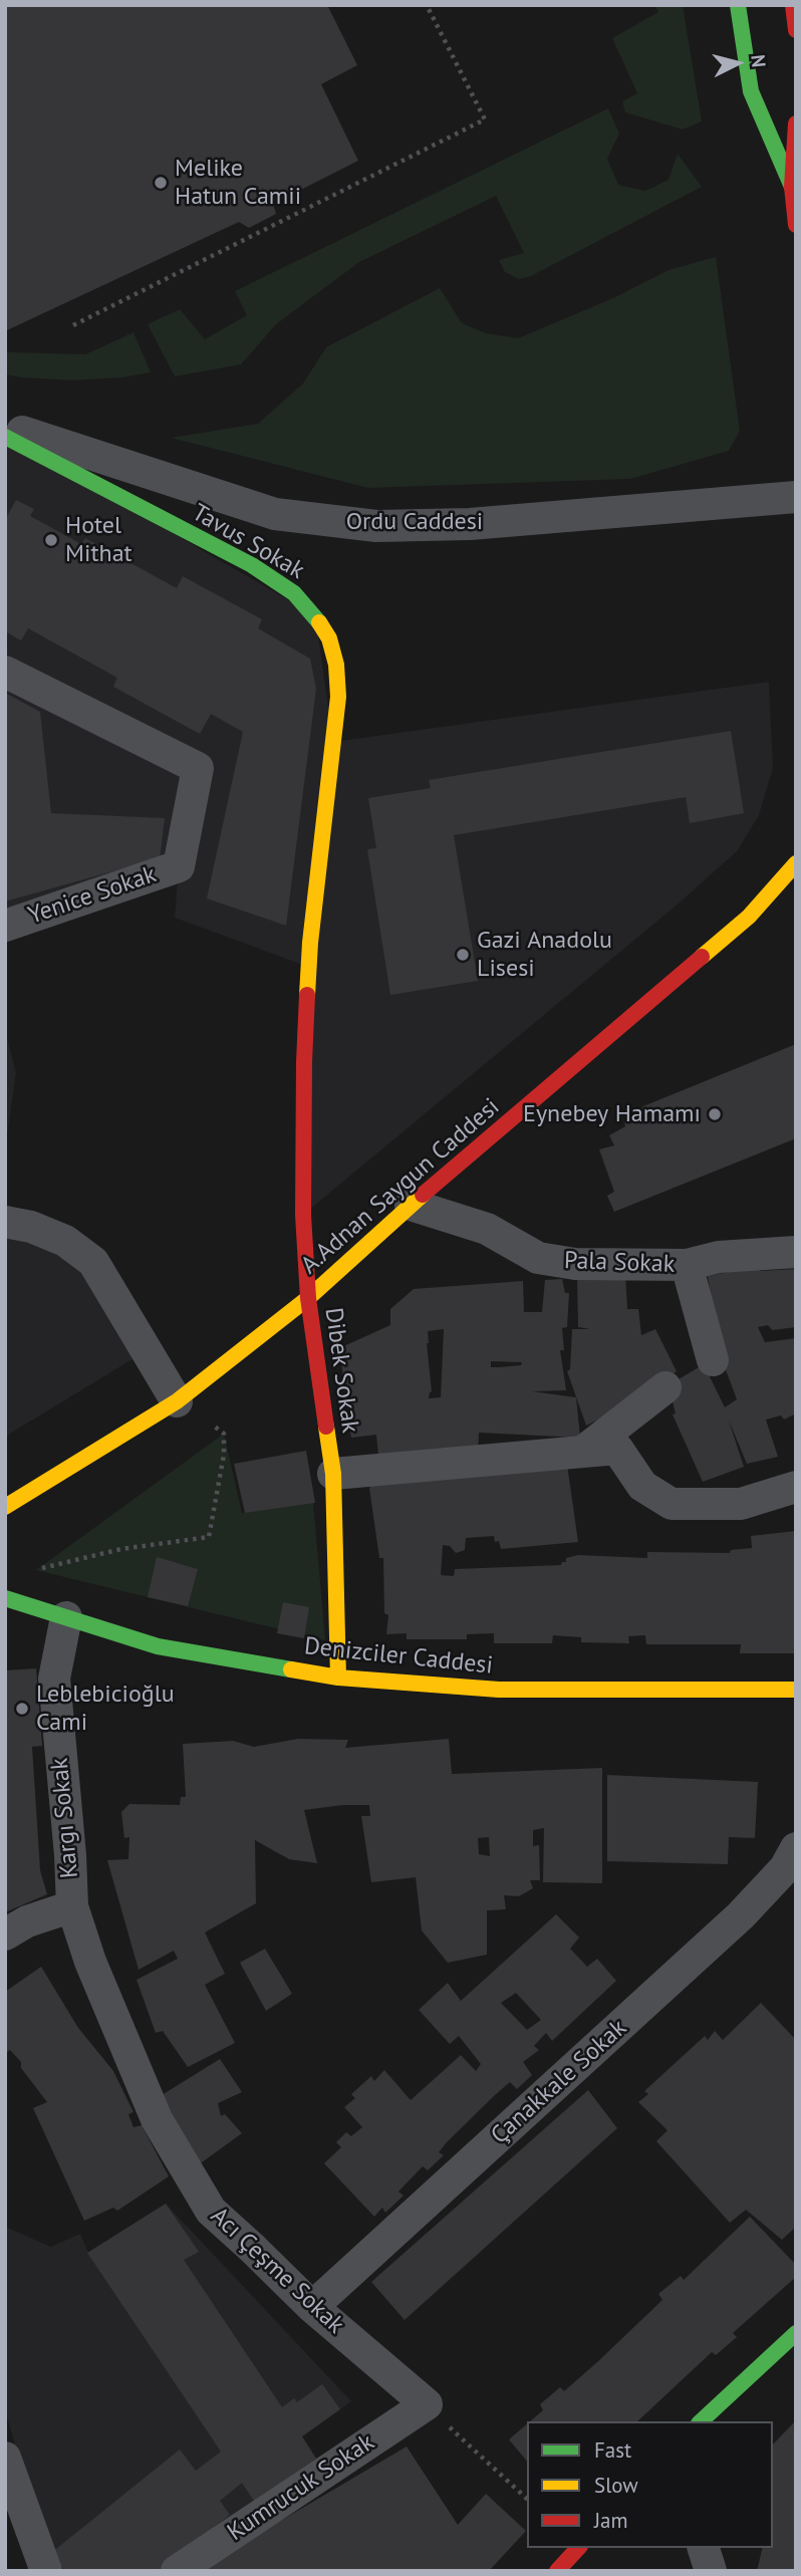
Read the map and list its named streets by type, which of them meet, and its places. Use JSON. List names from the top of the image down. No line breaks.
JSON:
{"streets":{"main road":["Tavus Sokak","A.Adnan Saygun Caddesi","Dibek Sokak","Denizciler Caddesi"],"street":["Ordu Caddesi","Yenice Sokak","Pala Sokak","Kargı Sokak","Çanakkale Sokak","Acı Çeşme Sokak","Kumrucuk Sokak"]},"crossings":[["Tavus Sokak","Dibek Sokak"],["A.Adnan Saygun Caddesi","Pala Sokak"],["A.Adnan Saygun Caddesi","Dibek Sokak"],["Dibek Sokak","Denizciler Caddesi"],["Denizciler Caddesi","Kargı Sokak"],["Kargı Sokak","Acı Çeşme Sokak"],["Çanakkale Sokak","Acı Çeşme Sokak"],["Acı Çeşme Sokak","Kumrucuk Sokak"]],"places":["Melike Hatun Camii","Hotel Mithat","Gazi Anadolu Lisesi","Eynebey Hamamı","Leblebicioğlu Cami"],"legend":["Fast","Slow","Jam"],"north":"right"}
